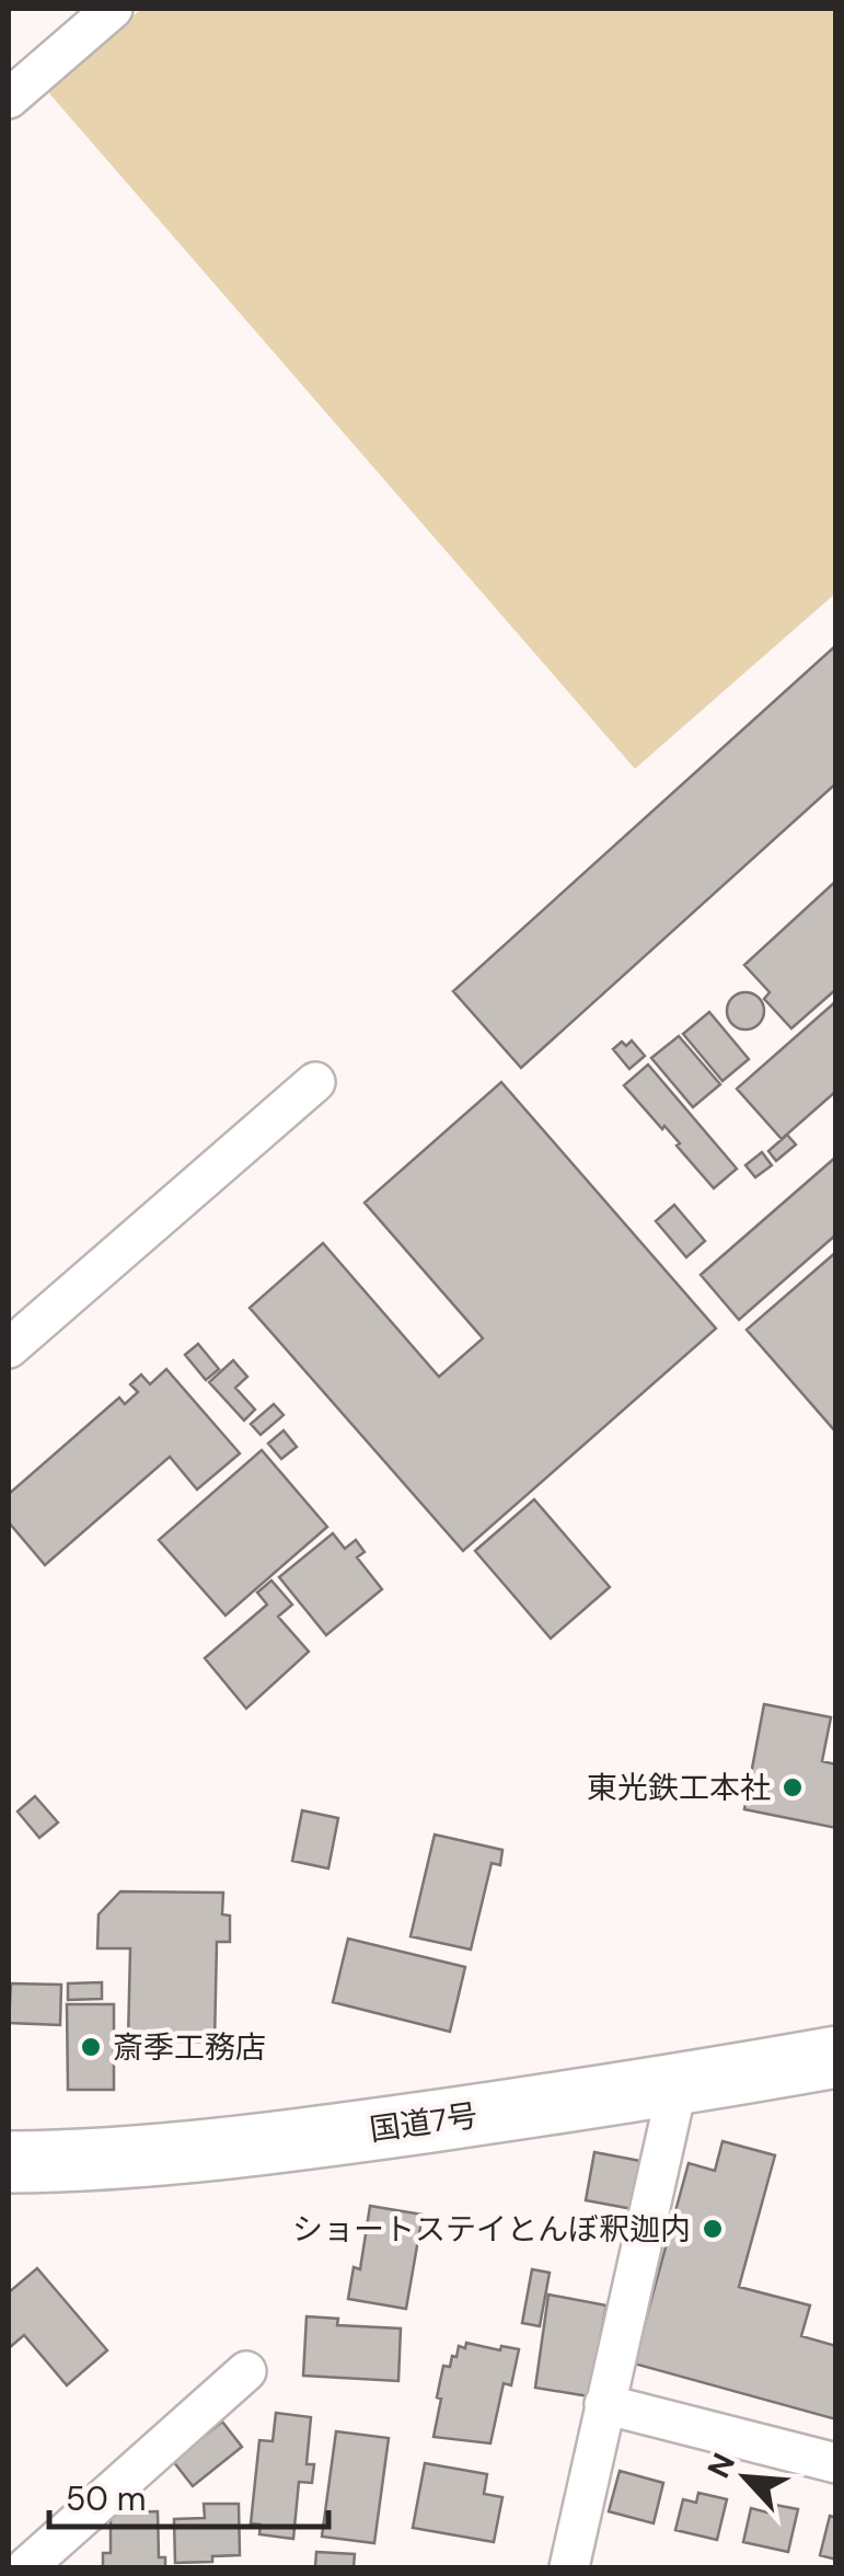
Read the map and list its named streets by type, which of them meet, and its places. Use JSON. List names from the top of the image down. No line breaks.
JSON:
{"streets":{"highway":["国道7号"]},"places":["東光鉄工本社","斎季工務店","ショートステイとんぼ釈迦内"],"scale_bar":"50 m","north":"top left"}
